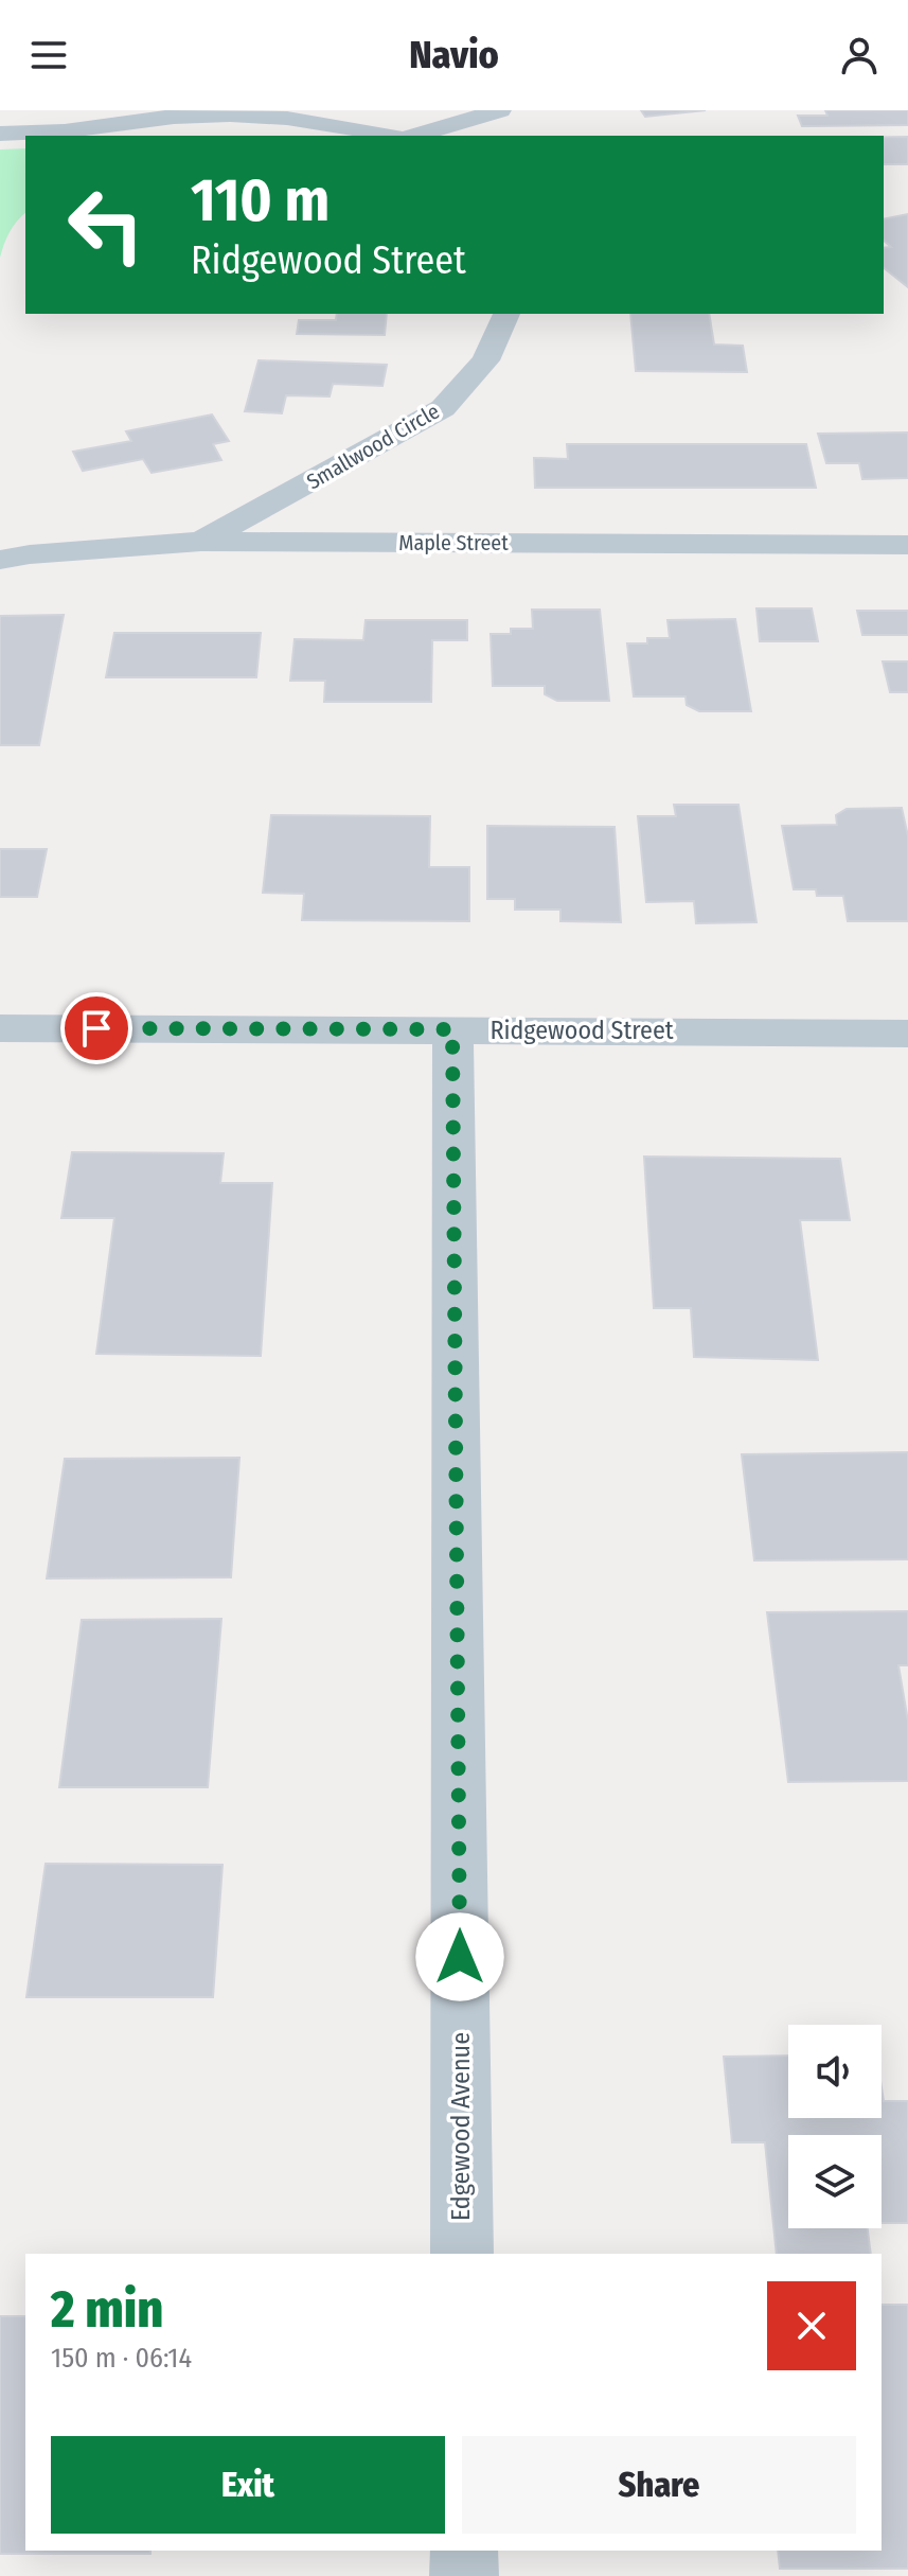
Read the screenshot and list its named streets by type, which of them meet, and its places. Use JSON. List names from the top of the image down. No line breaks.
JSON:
{"streets":{"street":["Smallwood Circle","Maple Street","Ridgewood Street","Edgewood Avenue"]},"crossings":[["Smallwood Circle","Maple Street"],["Ridgewood Street","Edgewood Avenue"]],"page":{"header":"Navio","turn":["110 m","Ridgewood Street"],"heading":["2 min","150 m · 06:14"],"buttons":["Exit","Share"]}}
